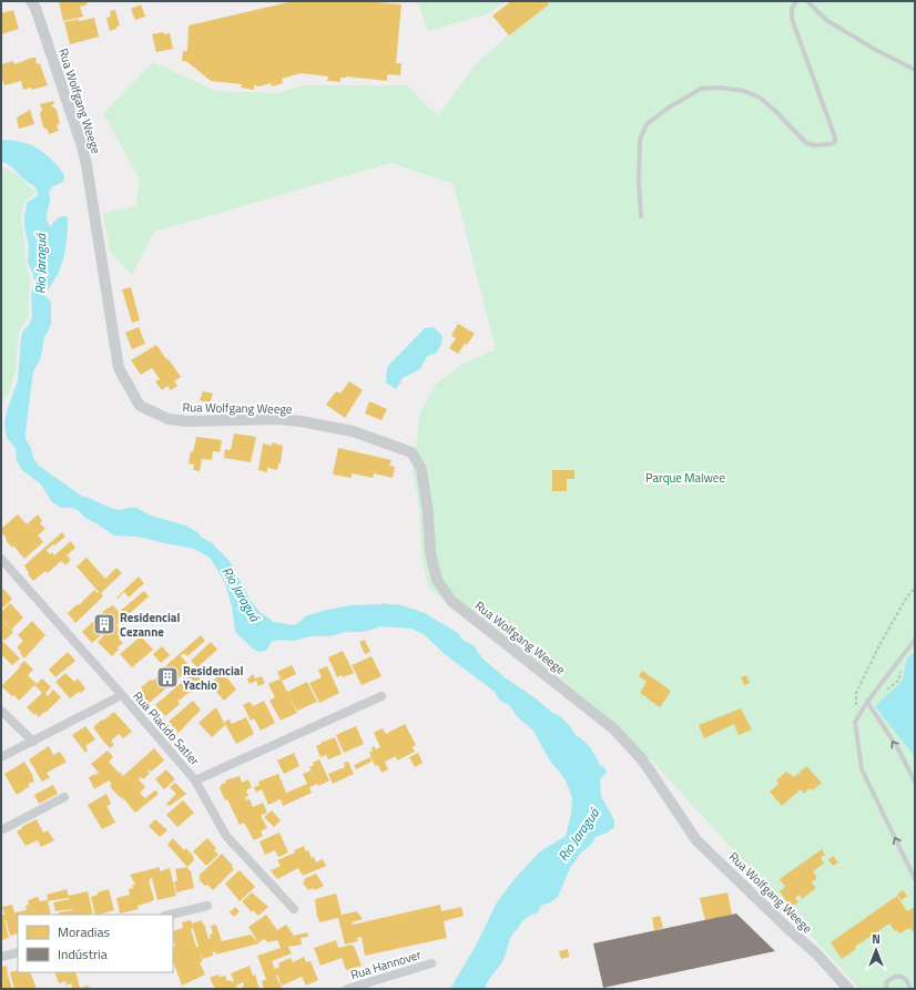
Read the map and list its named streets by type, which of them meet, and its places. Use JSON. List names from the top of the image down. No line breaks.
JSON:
{"streets":{"street":["Rua Wolfgang Weege","Rua Placido Satler","Rua Hannover"]},"water":["Rio Jaraguá"],"parks":["Parque Malwee"],"places":{"building":["Residencial Cezanne","Residencial Yachio"]},"legend":["Moradias","Indústria"],"north":"top"}
